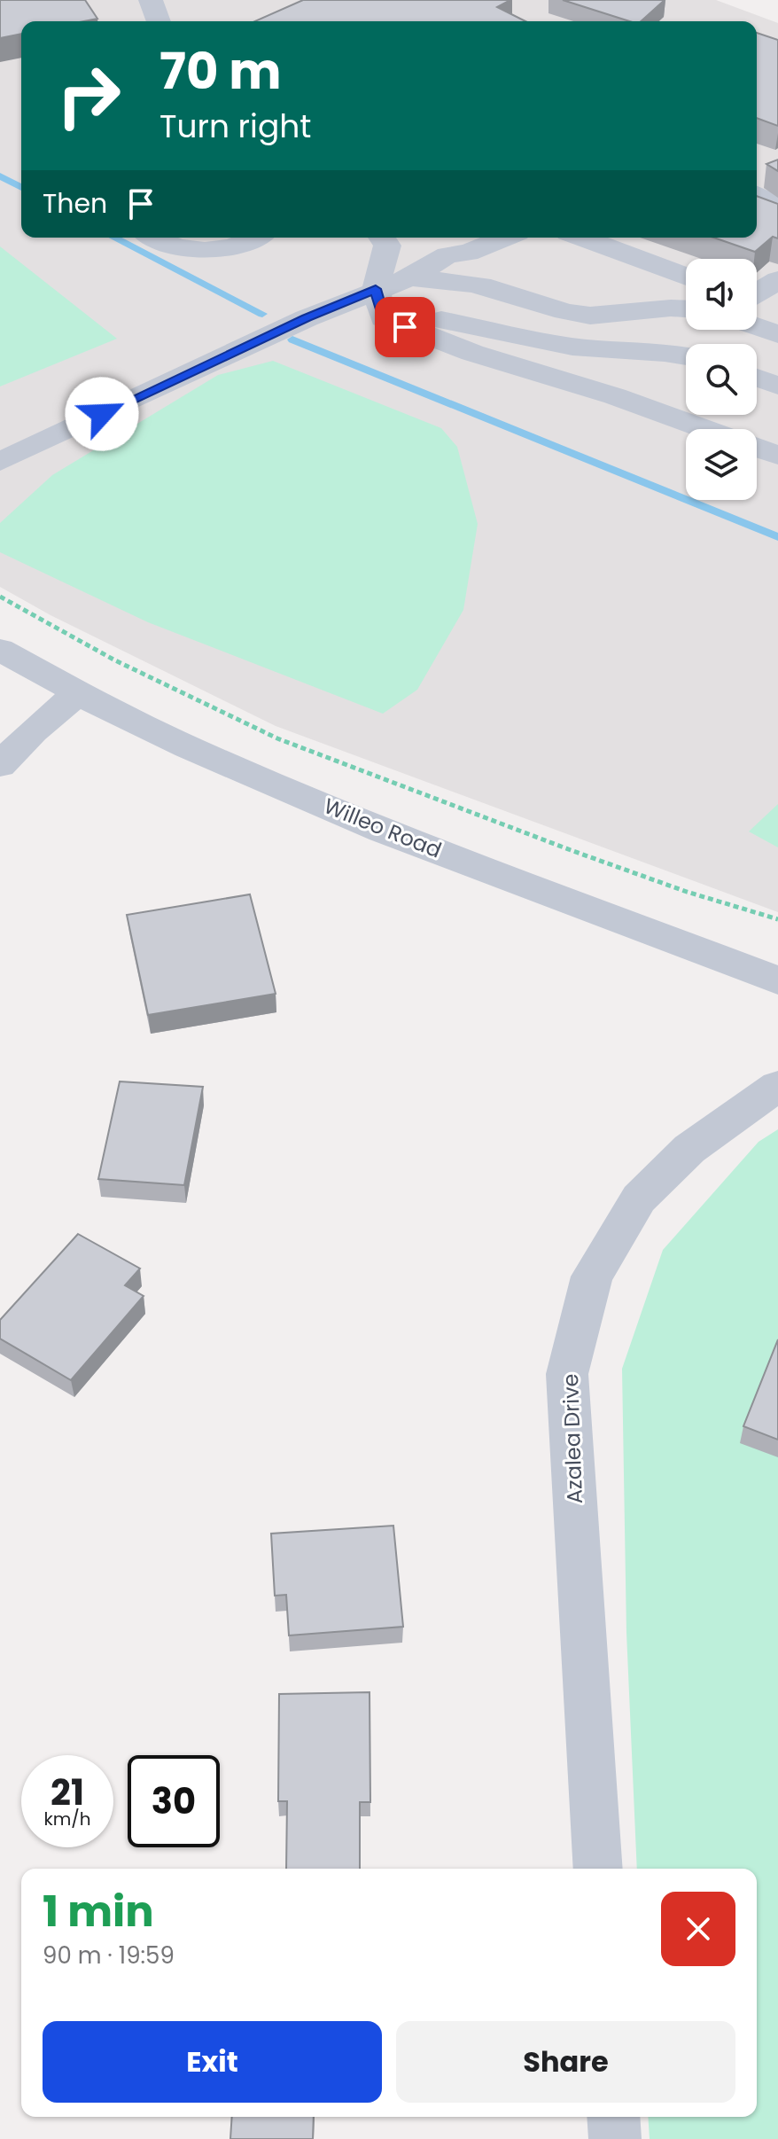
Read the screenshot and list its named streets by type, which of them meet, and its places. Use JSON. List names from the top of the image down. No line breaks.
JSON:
{"streets":{"street":["Willeo Road","Azalea Drive"]},"page":{"turn":["70 m","Turn right"],"then":"Then","speed":"21 km/h","limit":"30","heading":["1 min","90 m · 19:59"],"buttons":["Exit","Share"]}}
